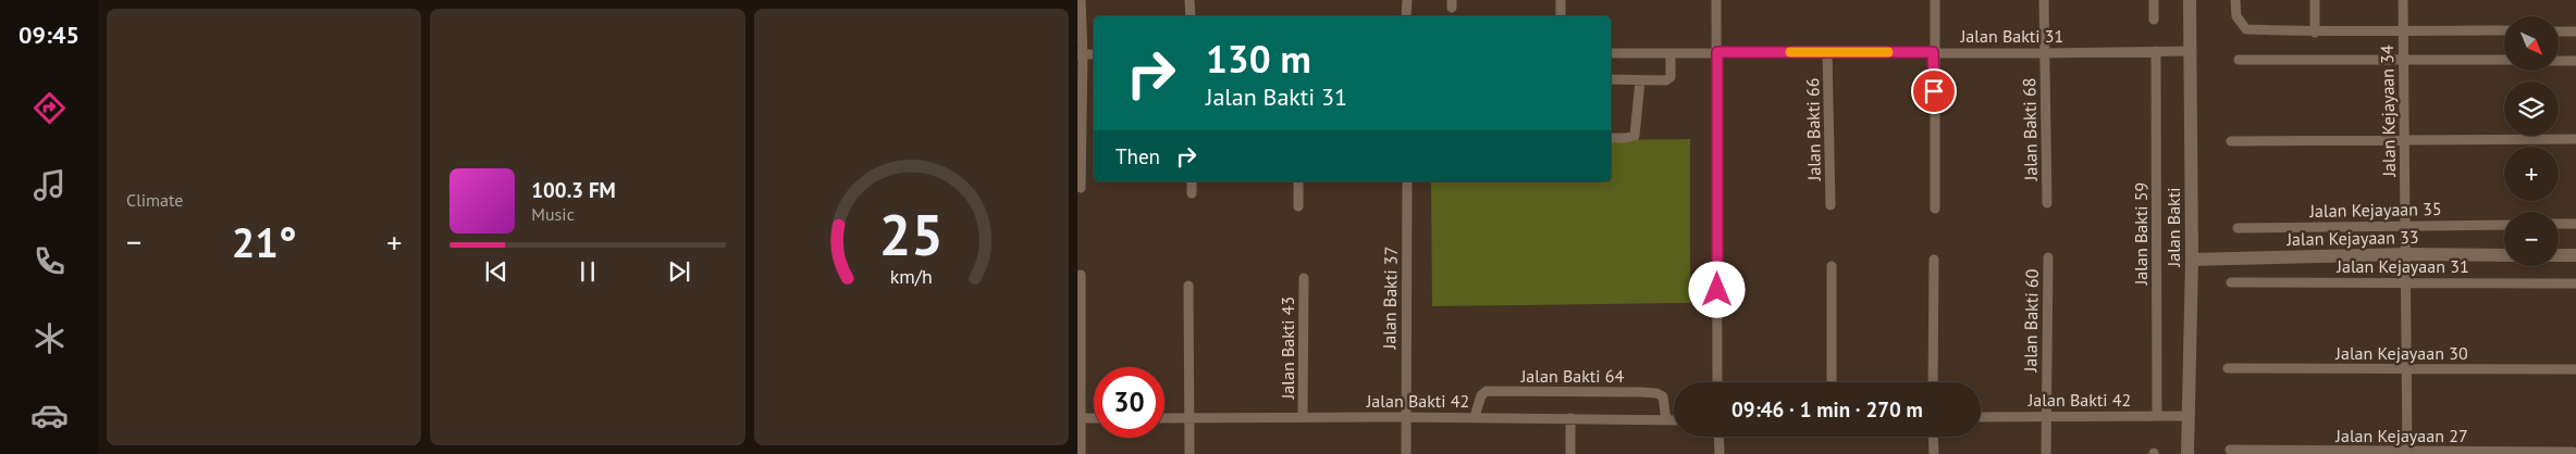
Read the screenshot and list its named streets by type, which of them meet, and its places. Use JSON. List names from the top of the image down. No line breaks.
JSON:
{"streets":{"street":["Jalan Bakti 31","Jalan Kejayaan 34","Jalan Bakti 66","Jalan Bakti 68","Jalan Kejayaan 35","Jalan Bakti","Jalan Bakti 59","Jalan Kejayaan 33","Jalan Kejayaan 31","Jalan Bakti 37","Jalan Bakti 60","Jalan Bakti 43","Jalan Kejayaan 30","Jalan Bakti 64","Jalan Bakti 42","Jalan Kejayaan 27"]},"crossings":[["Jalan Bakti 31","Jalan Bakti 66"],["Jalan Bakti 31","Jalan Bakti 68"],["Jalan Bakti 31","Jalan Bakti"],["Jalan Bakti 31","Jalan Bakti 59"],["Jalan Kejayaan 34","Jalan Kejayaan 35"],["Jalan Kejayaan 34","Jalan Kejayaan 33"],["Jalan Kejayaan 34","Jalan Kejayaan 31"],["Jalan Kejayaan 34","Jalan Kejayaan 30"],["Jalan Kejayaan 34","Jalan Kejayaan 27"],["Jalan Bakti","Jalan Kejayaan 33"],["Jalan Bakti","Jalan Bakti 42"],["Jalan Bakti 59","Jalan Bakti 42"],["Jalan Bakti 37","Jalan Bakti 42"],["Jalan Bakti 60","Jalan Bakti 42"],["Jalan Bakti 43","Jalan Bakti 42"],["Jalan Bakti 64","Jalan Bakti 42"]],"north":"bottom right","page":{"tabs":"09:45","tile":"Climate","map_buttons":["+","−"],"turn":["130 m","Jalan Bakti 31"],"then":"Then","song":["100.3 FM","Music"],"heat":["−","21°","+"],"limit":"30","trip":"09:46 · 1 min · 270 m","gauge":["25","km/h"]}}
